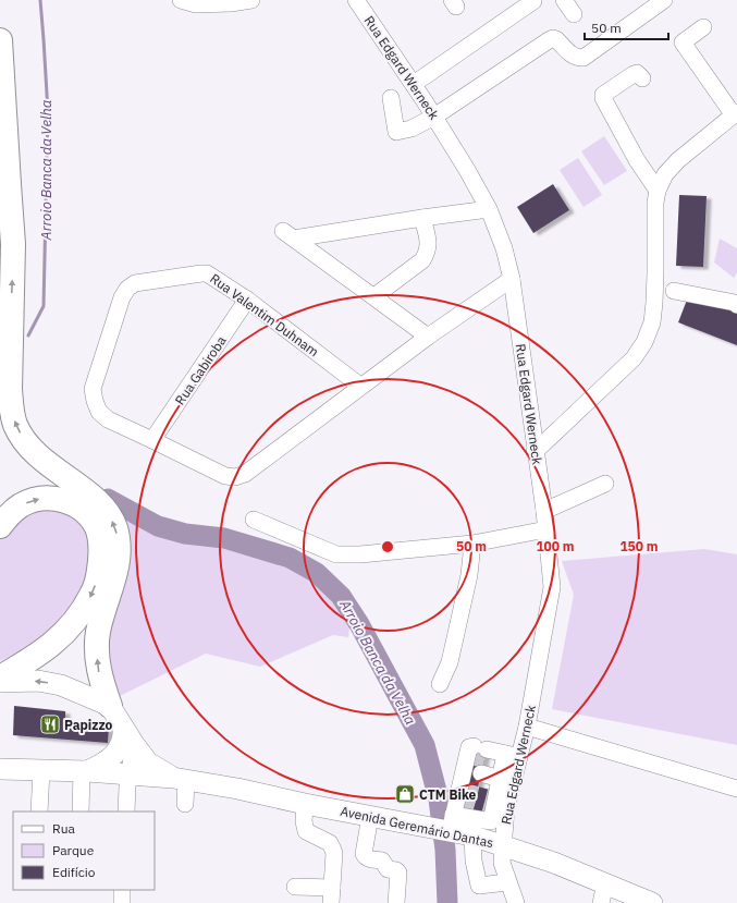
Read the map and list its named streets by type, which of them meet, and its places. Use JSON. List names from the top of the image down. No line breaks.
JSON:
{"streets":{"main road":["Avenida Geremário Dantas"],"street":["Rua Edgard Werneck","Rua Valentim Duhnam","Rua Gabiroba"]},"crossings":[["Rua Edgard Werneck","Rua Valentim Duhnam"],["Rua Edgard Werneck","Avenida Geremário Dantas"],["Rua Valentim Duhnam","Rua Gabiroba"]],"water":["Arroio Banca da Velha"],"places":{"restaurant":["Papizzo"],"shop":["CTM Bike"]},"legend":["Rua","Parque","Edifício"],"scale_bar":"50 m","rings":["50 m","100 m","150 m"]}
